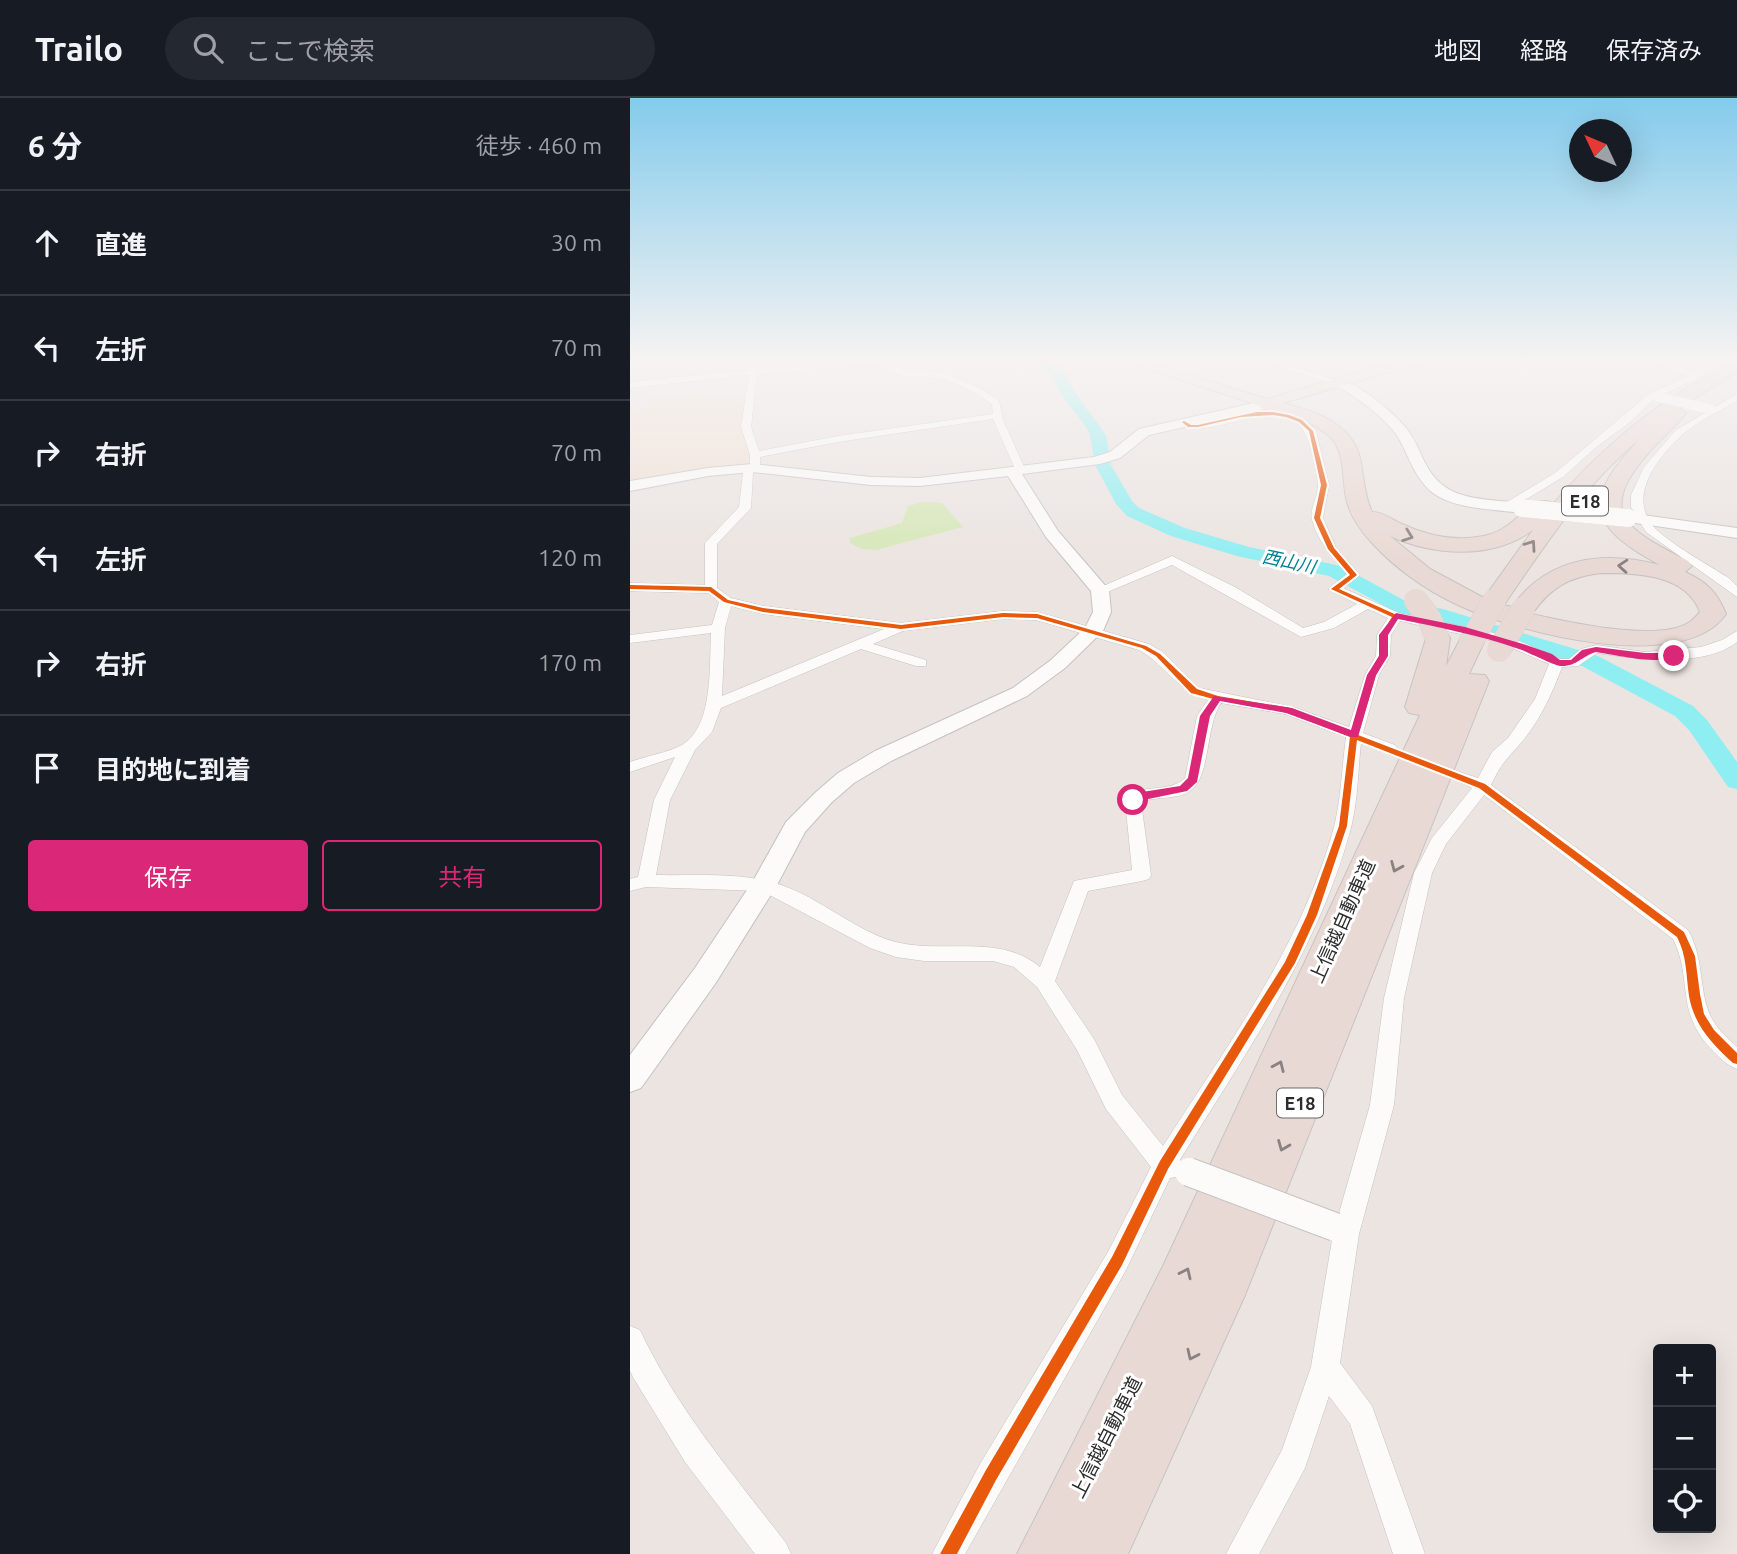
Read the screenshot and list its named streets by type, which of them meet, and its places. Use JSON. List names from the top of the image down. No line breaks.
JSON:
{"streets":{"highway":["E18","上信越自動車道"]},"water":["西山川"],"north":"top left","page":{"header":"Trailo","search":"ここで検索","nav":["地図","経路","保存済み"],"heading":["6 分","徒歩 · 460 m"],"list":[["直進","30 m"],["左折","70 m"],["右折","70 m"],["左折","120 m"],["右折","170 m"],"目的地に到着"],"buttons":["保存","共有"],"map_buttons":["+","−"]}}
